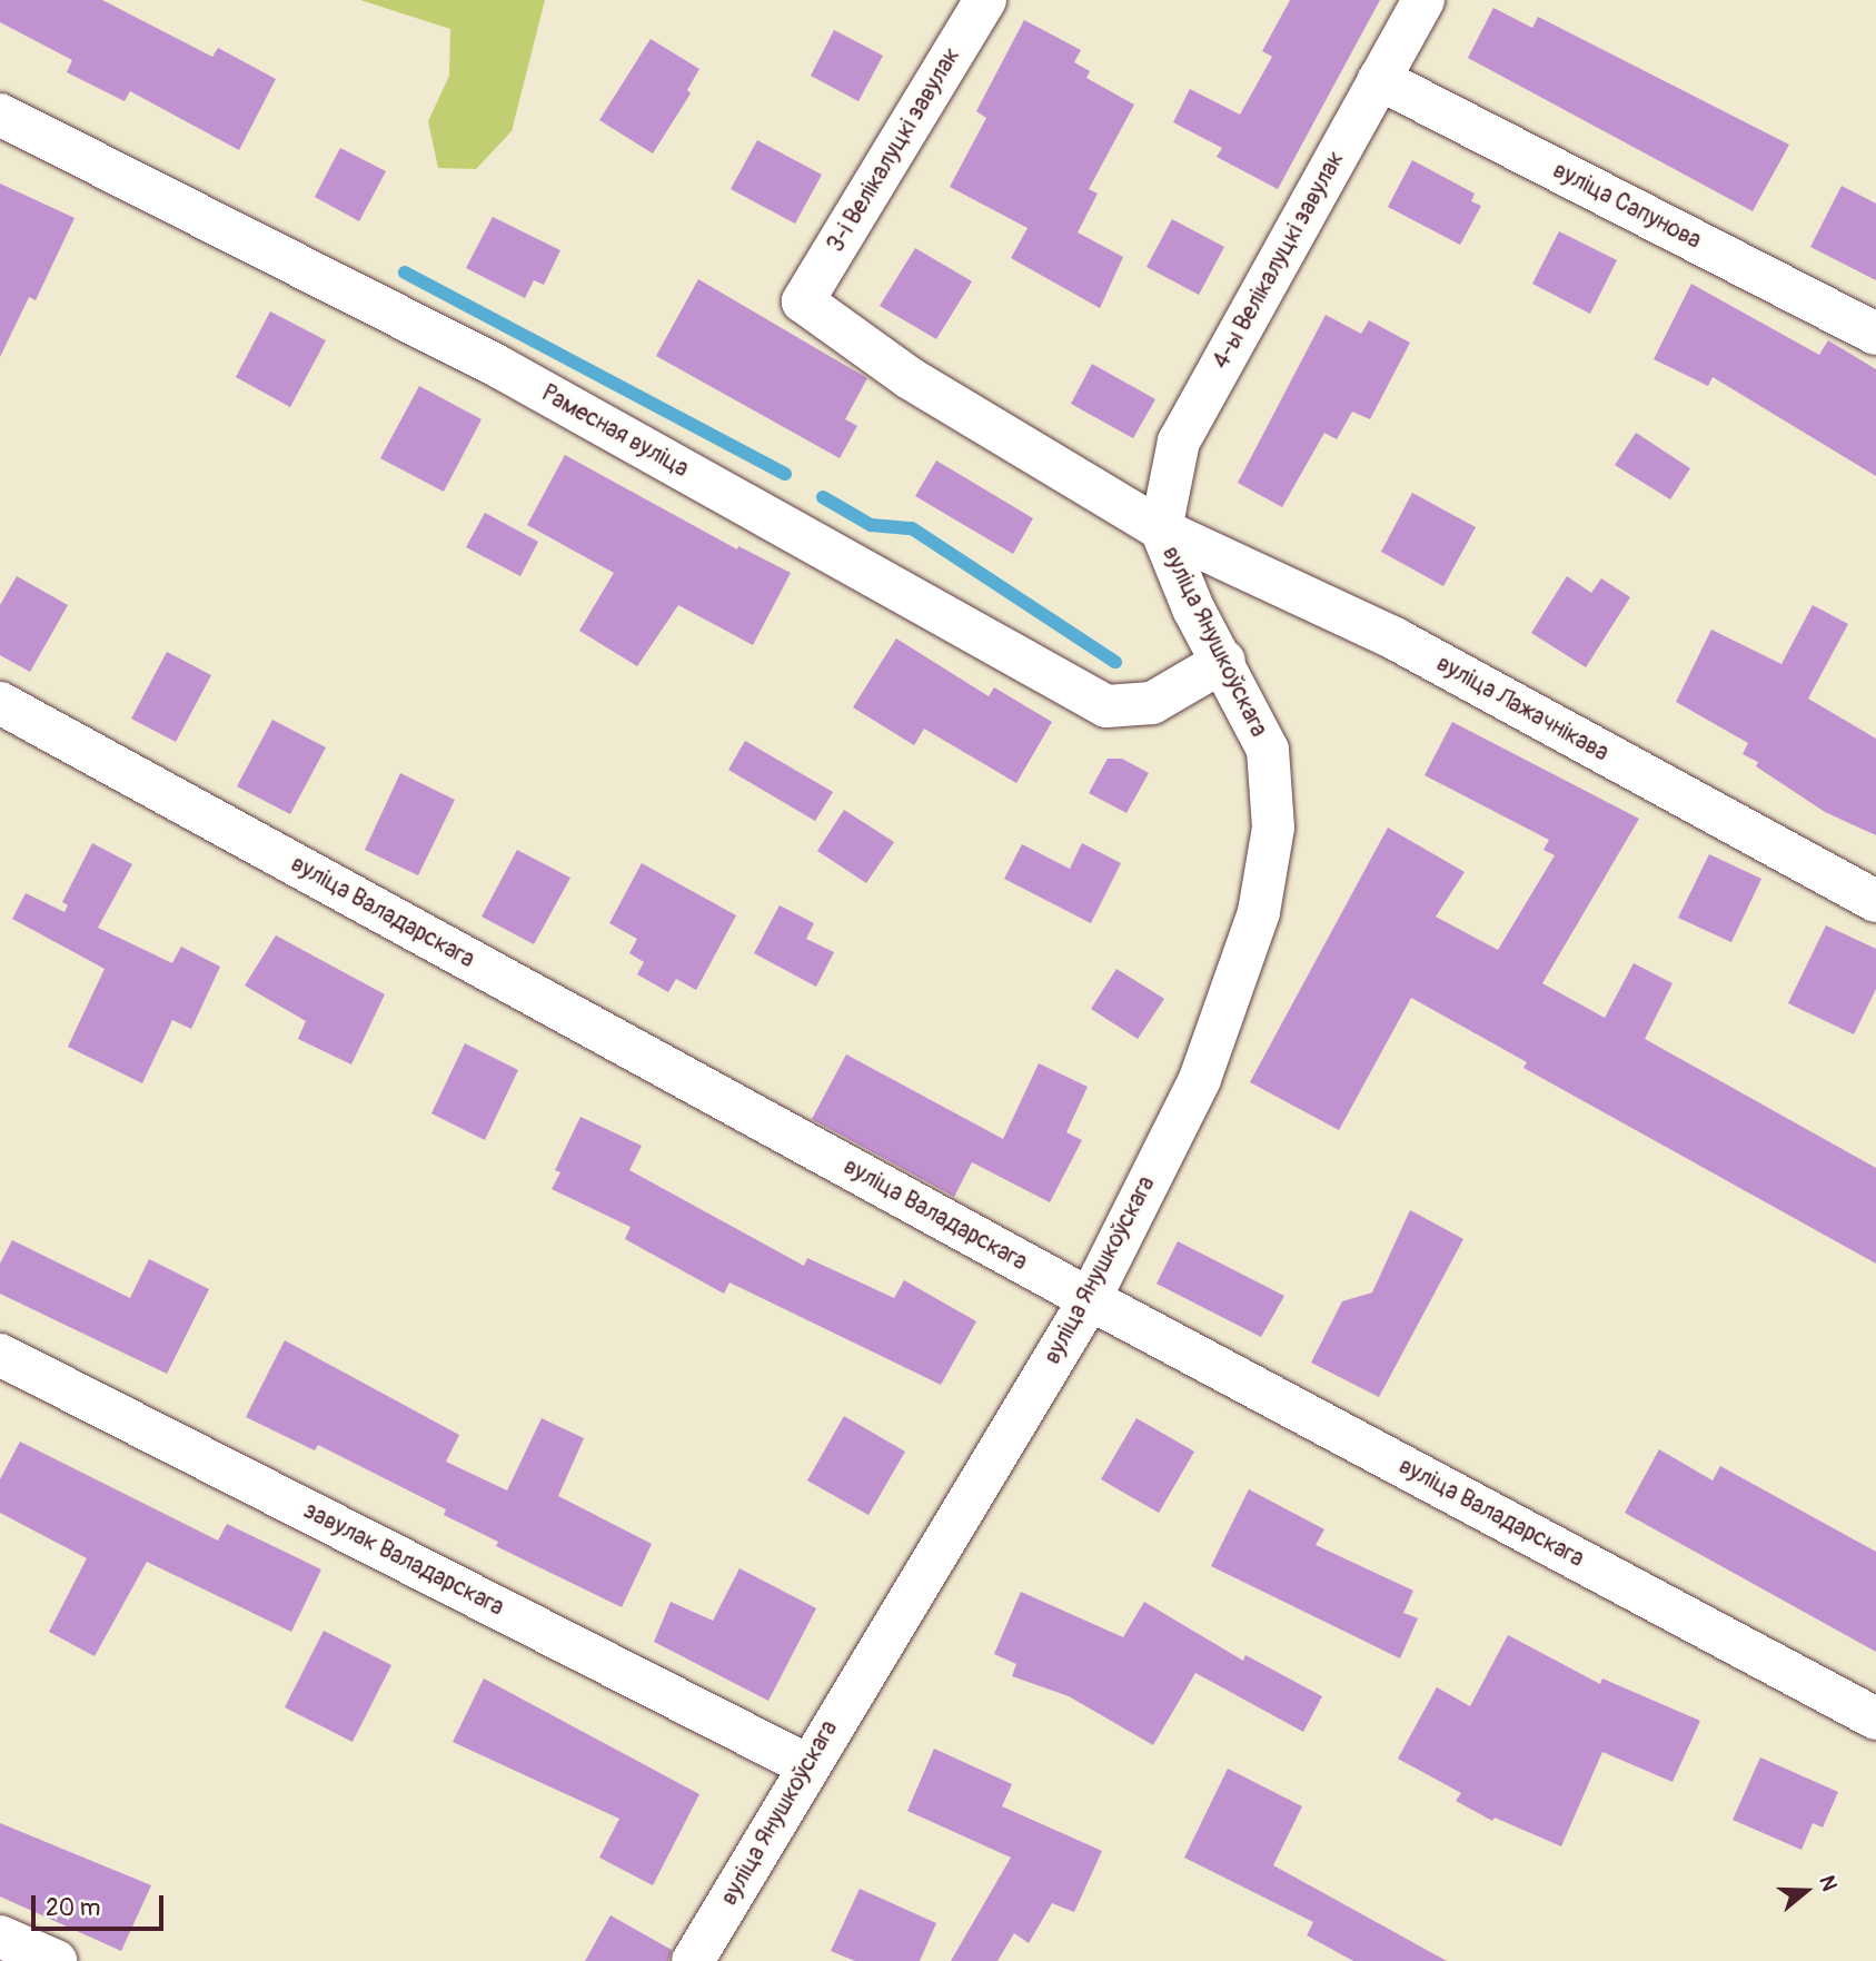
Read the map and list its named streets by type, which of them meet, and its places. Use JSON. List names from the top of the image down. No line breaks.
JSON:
{"streets":{"street":["3-і Велікалуцкі завулак","вуліца Сапунова","4-ы Велікалуцкі завулак","Рамесная вуліца","вуліца Янушкоўскага","вуліца Лажачнікава","вуліца Валадарскага","завулак Валадарскага"]},"crossings":[["3-і Велікалуцкі завулак","вуліца Лажачнікава"],["вуліца Сапунова","4-ы Велікалуцкі завулак"],["4-ы Велікалуцкі завулак","вуліца Янушкоўскага"],["4-ы Велікалуцкі завулак","вуліца Лажачнікава"],["Рамесная вуліца","вуліца Янушкоўскага"],["вуліца Янушкоўскага","вуліца Лажачнікава"],["вуліца Янушкоўскага","вуліца Валадарскага"],["вуліца Янушкоўскага","завулак Валадарскага"]],"scale_bar":"20 m","north":"right"}
